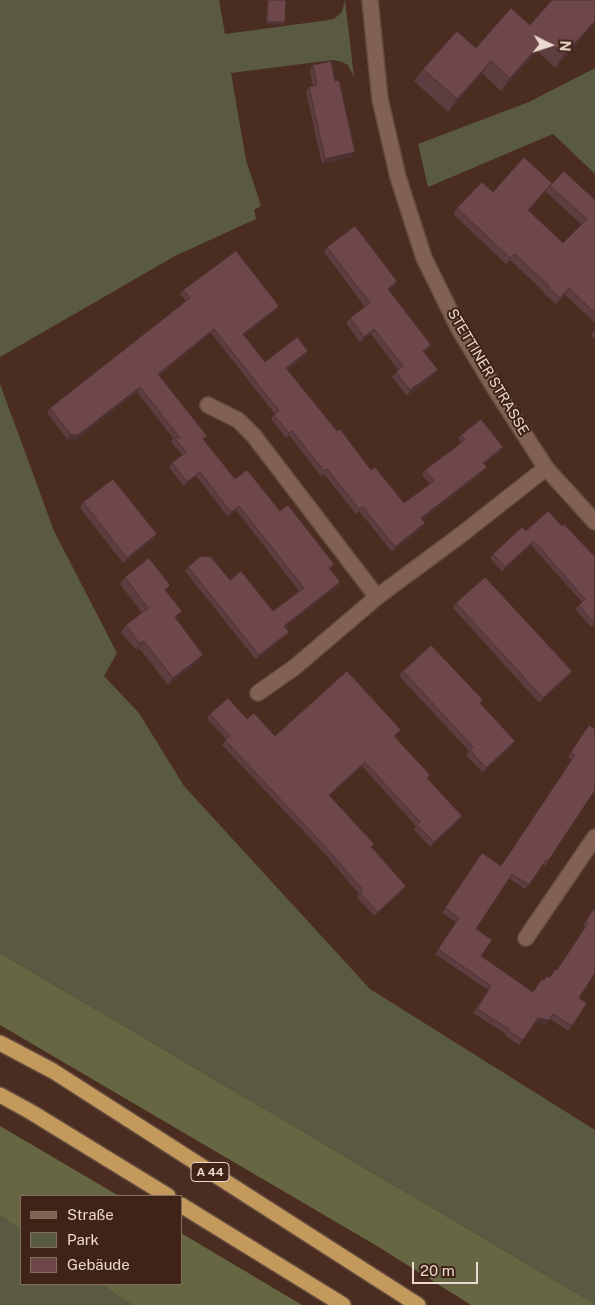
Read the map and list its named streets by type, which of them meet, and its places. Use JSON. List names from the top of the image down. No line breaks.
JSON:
{"streets":{"highway":["A 44"],"street":["STETTINER STRASSE"]},"legend":["Straße","Park","Gebäude"],"scale_bar":"20 m","north":"right"}
